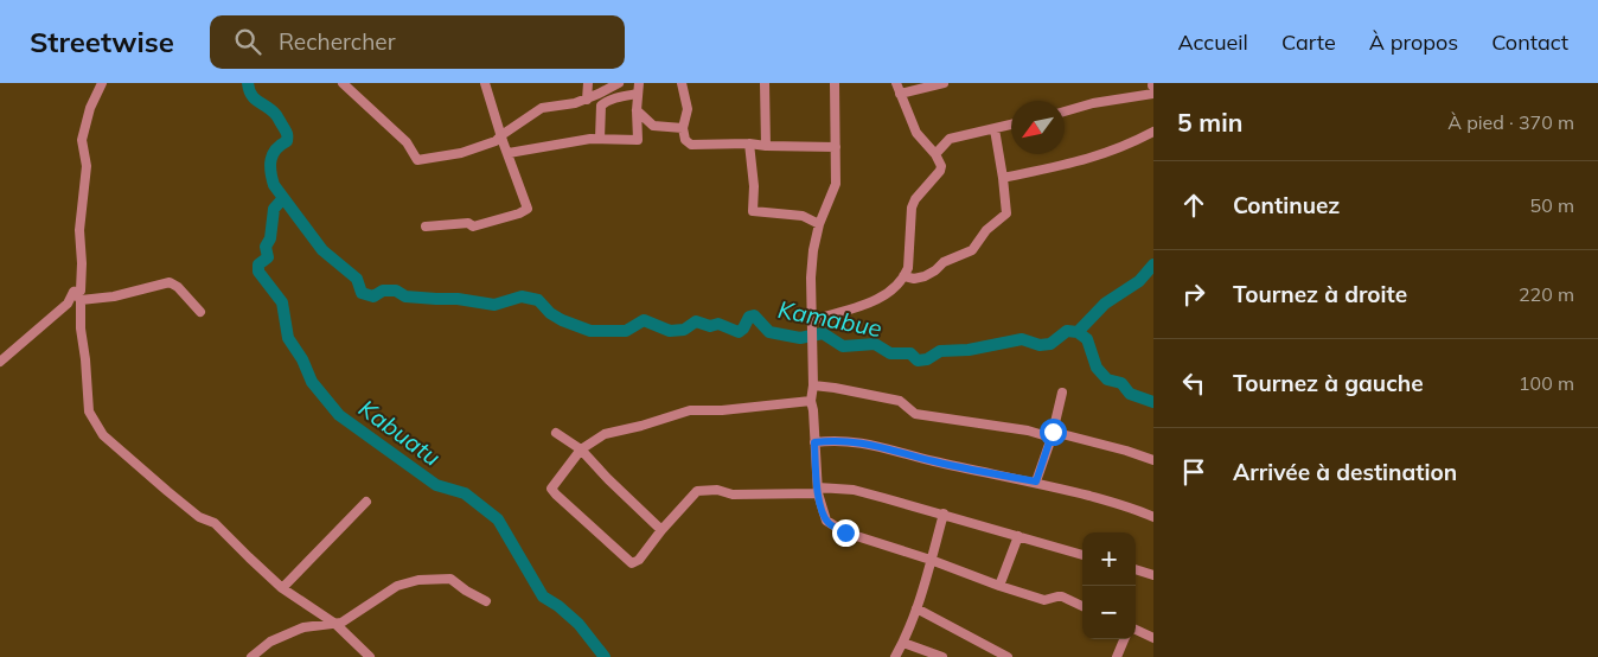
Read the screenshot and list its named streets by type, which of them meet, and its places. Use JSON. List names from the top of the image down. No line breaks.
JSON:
{"water":["Kamabue","Kabuatu"],"north":"bottom left","page":{"header":"Streetwise","search":"Rechercher","nav":["Accueil","Carte","À propos","Contact"],"heading":["5 min","À pied · 370 m"],"list":[["Continuez","50 m"],["Tournez à droite","220 m"],["Tournez à gauche","100 m"],"Arrivée à destination"],"map_buttons":["+","−"]}}
